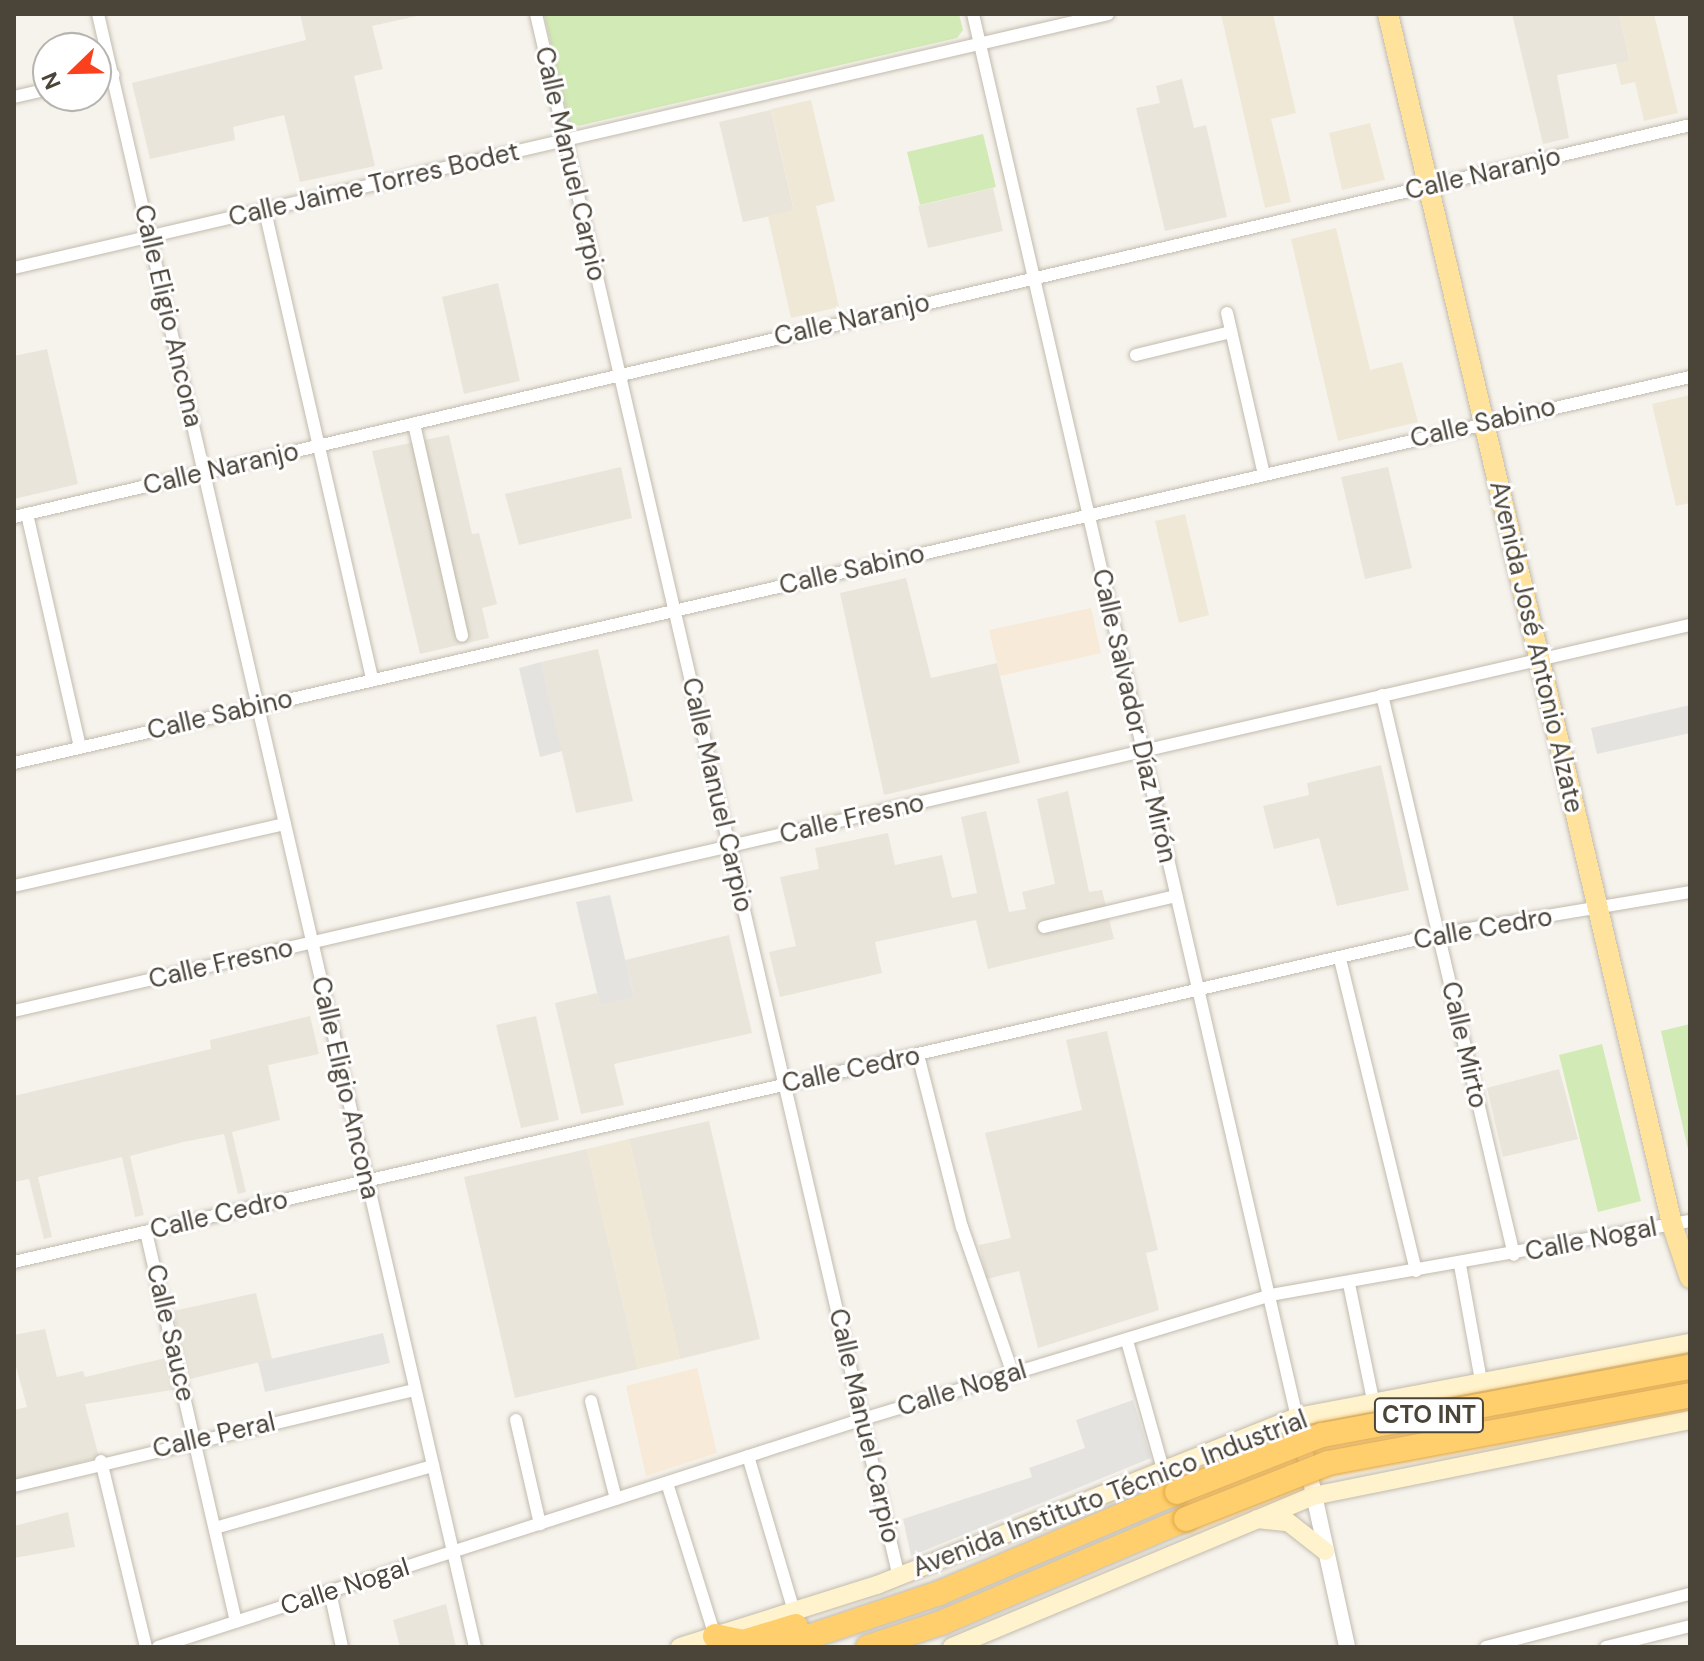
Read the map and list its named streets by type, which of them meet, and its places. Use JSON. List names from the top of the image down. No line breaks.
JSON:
{"streets":{"highway":["CTO INT"],"main road":["Avenida José Antonio Alzate","Avenida Instituto Técnico Industrial"],"street":["Calle Manuel Carpio","Calle Naranjo","Calle Jaime Torres Bodet","Calle Eligio Ancona","Calle Sabino","Calle Salvador Díaz Mirón","Calle Fresno","Calle Cedro","Calle Mirto","Calle Nogal","Calle Sauce","Calle Peral"]},"crossings":[["Calle Manuel Carpio","Calle Naranjo"],["Calle Manuel Carpio","Calle Jaime Torres Bodet"],["Calle Manuel Carpio","Calle Sabino"],["Calle Manuel Carpio","Calle Fresno"],["Calle Manuel Carpio","Calle Cedro"],["Calle Manuel Carpio","Calle Nogal"],["Calle Manuel Carpio","Avenida Instituto Técnico Industrial"],["Calle Naranjo","Calle Eligio Ancona"],["Calle Naranjo","Avenida José Antonio Alzate"],["Calle Naranjo","Calle Salvador Díaz Mirón"],["Calle Jaime Torres Bodet","Calle Eligio Ancona"],["Calle Jaime Torres Bodet","Calle Salvador Díaz Mirón"],["Calle Eligio Ancona","Calle Sabino"],["Calle Eligio Ancona","Calle Fresno"],["Calle Eligio Ancona","Calle Cedro"],["Calle Eligio Ancona","Calle Nogal"],["Calle Eligio Ancona","Calle Peral"],["Calle Sabino","Avenida José Antonio Alzate"],["Calle Sabino","Calle Salvador Díaz Mirón"],["Avenida José Antonio Alzate","Calle Fresno"],["Avenida José Antonio Alzate","Calle Cedro"],["Avenida José Antonio Alzate","Calle Nogal"],["Calle Salvador Díaz Mirón","Calle Fresno"],["Calle Salvador Díaz Mirón","Calle Cedro"],["Calle Salvador Díaz Mirón","Calle Nogal"],["Calle Salvador Díaz Mirón","Avenida Instituto Técnico Industrial"],["Calle Fresno","Calle Mirto"],["Calle Cedro","Calle Mirto"],["Calle Cedro","Calle Sauce"],["Calle Mirto","Calle Nogal"],["Calle Nogal","Calle Sauce"],["Calle Sauce","Calle Peral"]],"north":"bottom left"}
